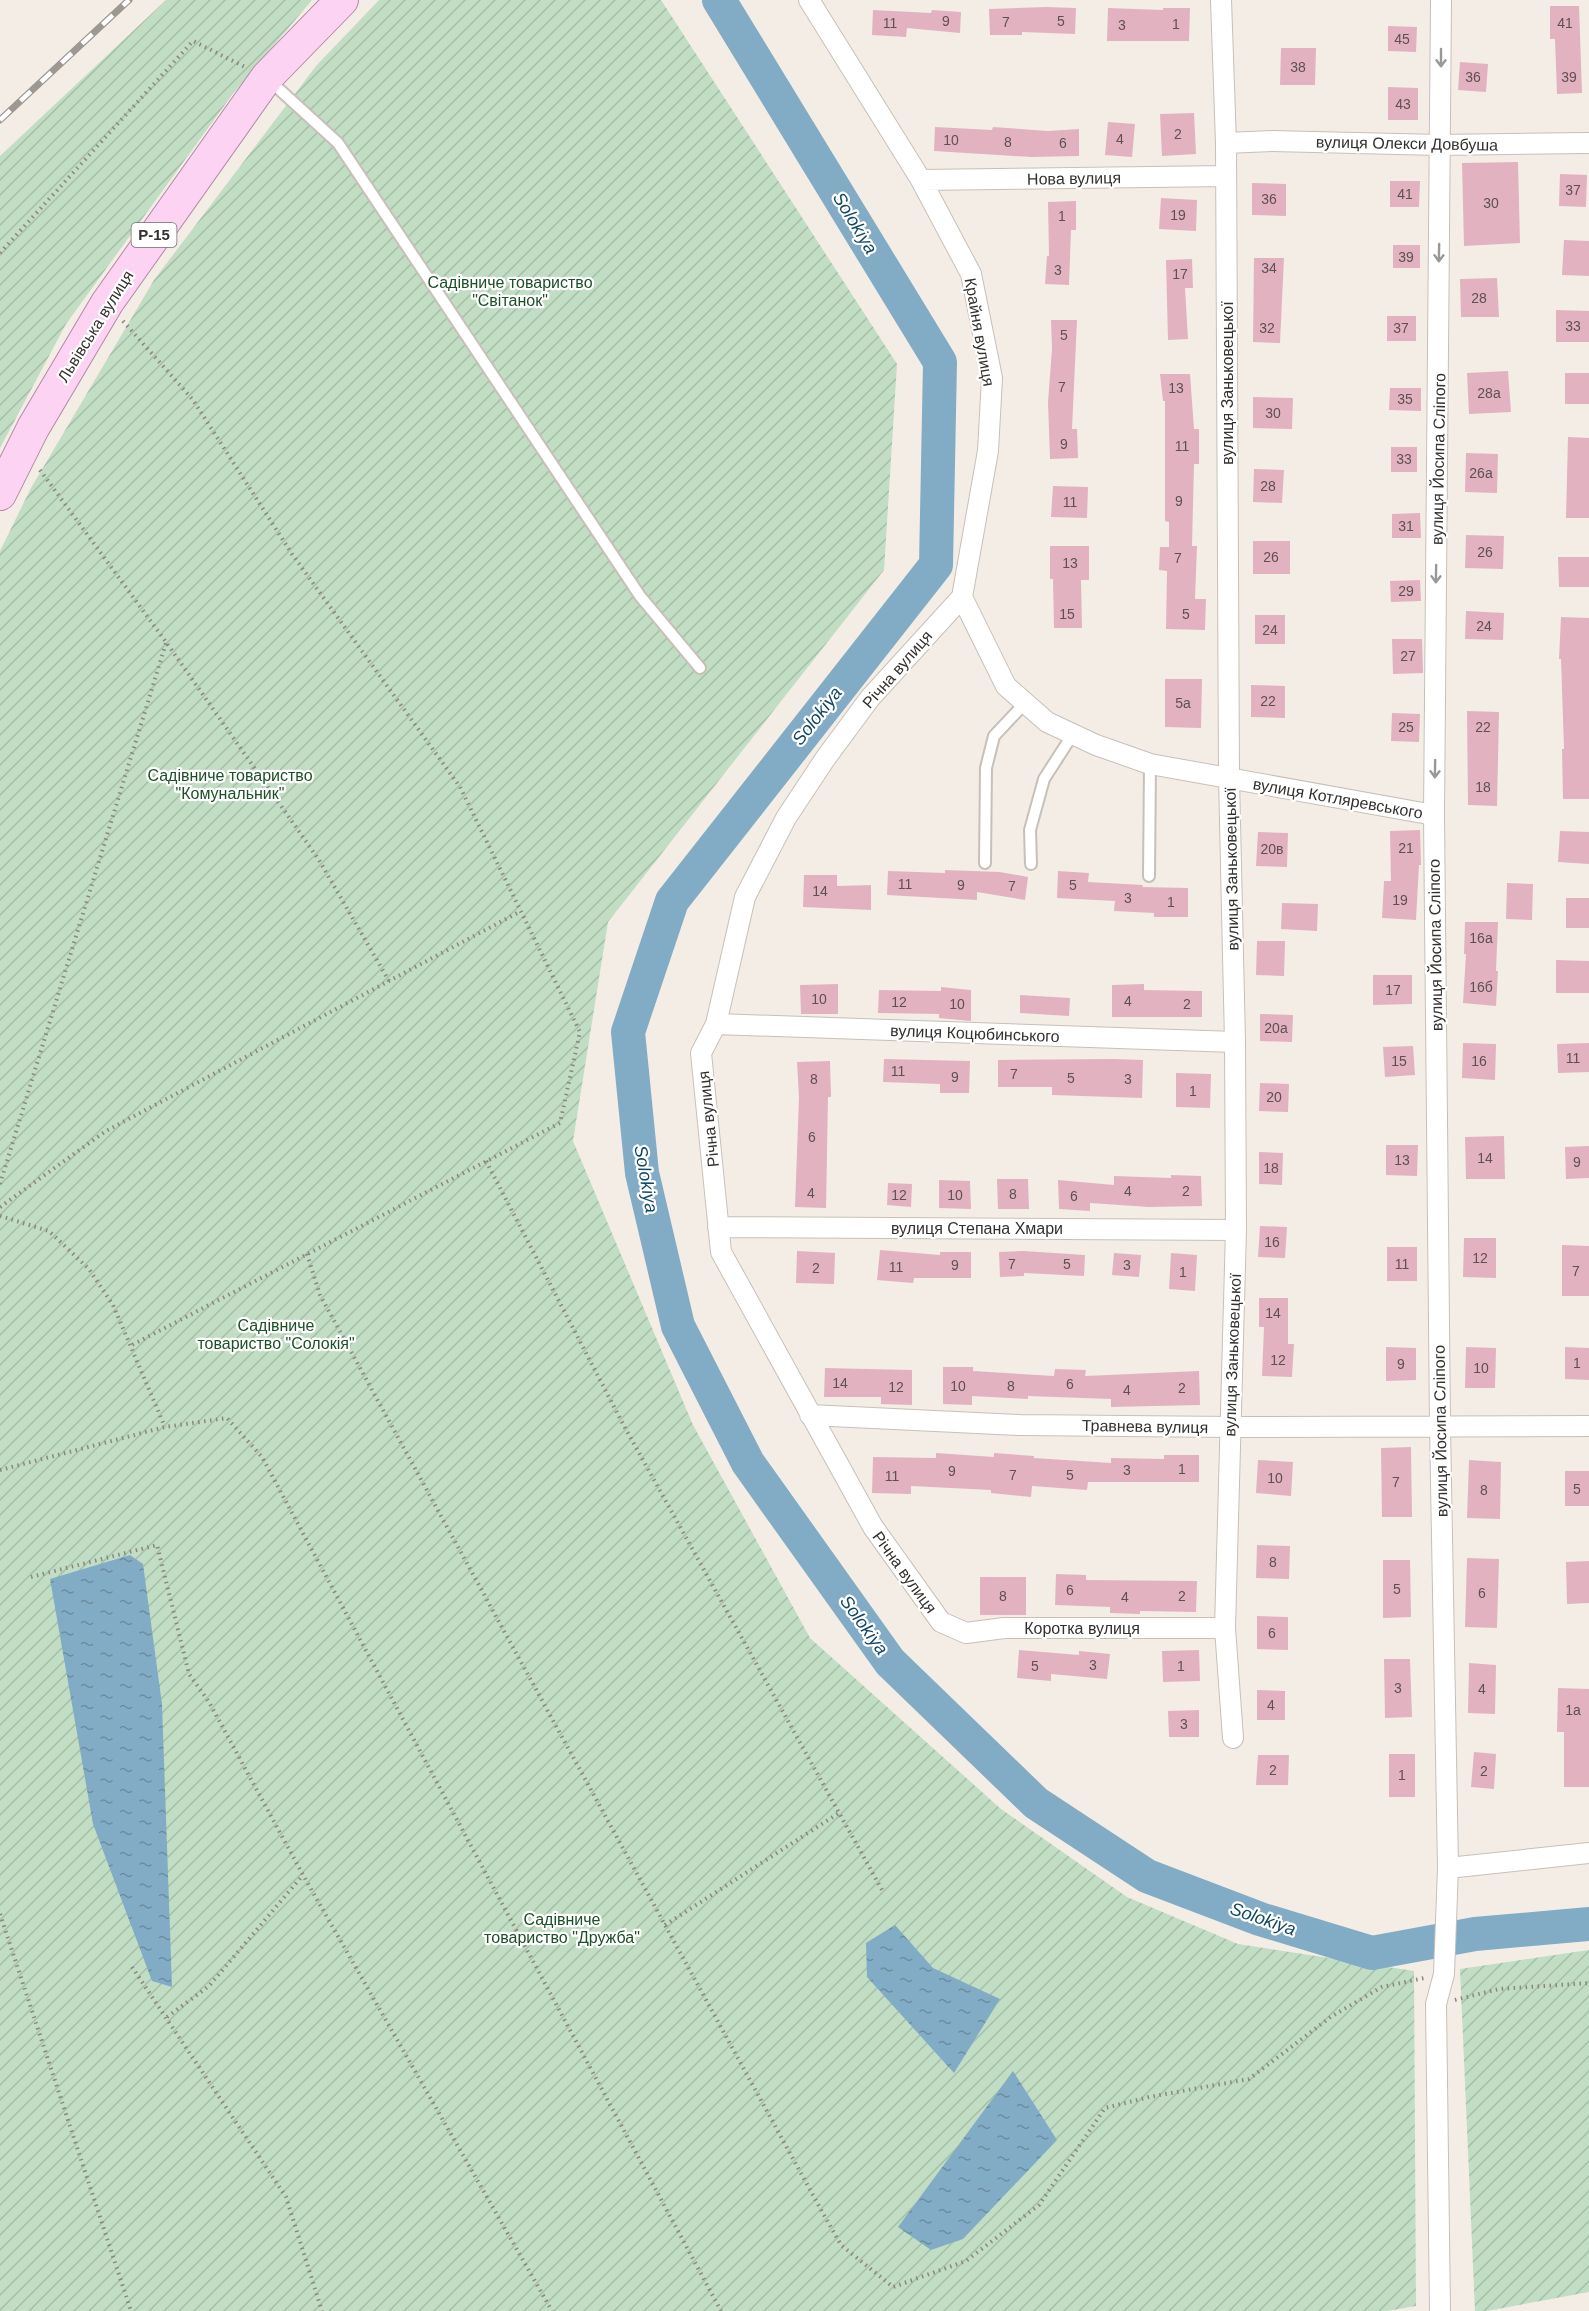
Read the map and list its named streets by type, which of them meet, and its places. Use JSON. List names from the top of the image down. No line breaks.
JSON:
{"streets":{"main road":["Р-15","Львівська вулиця"],"street":["вулиця Олекси Довбуша","Нова вулиця","Крайня вулиця","вулиця Заньковецької","вулиця Йосипа Сліпого","Річна вулиця","вулиця Котляревського","вулиця Коцюбинського","вулиця Степана Хмари","Травнева вулиця","Коротка вулиця"]},"crossings":[["вулиця Олекси Довбуша","вулиця Заньковецької"],["вулиця Олекси Довбуша","вулиця Йосипа Сліпого"],["Нова вулиця","Крайня вулиця"],["Нова вулиця","вулиця Заньковецької"],["Крайня вулиця","Річна вулиця"],["Крайня вулиця","вулиця Котляревського"],["вулиця Заньковецької","вулиця Котляревського"],["вулиця Заньковецької","вулиця Коцюбинського"],["вулиця Заньковецької","вулиця Степана Хмари"],["вулиця Заньковецької","Травнева вулиця"],["вулиця Заньковецької","Коротка вулиця"],["вулиця Йосипа Сліпого","вулиця Котляревського"],["вулиця Йосипа Сліпого","Травнева вулиця"],["Річна вулиця","вулиця Котляревського"],["Річна вулиця","вулиця Коцюбинського"],["Річна вулиця","вулиця Степана Хмари"],["Річна вулиця","Травнева вулиця"],["Річна вулиця","Коротка вулиця"]],"one_way":["вулиця Йосипа Сліпого"],"water":["Solokiya"],"parks":["Садівниче товариство \"Світанок\"","Садівниче товариство \"Комунальник\"","Садівниче товариство \"Солокія\"","Садівниче товариство \"Дружба\""],"house_numbers":["9","5","7","11","41","1","3","45","38","36","39","43","2","4","10","8","6","37","41","36","30","19","1","39","34","3","17","28","33","32","37","5","7","13","28а","35","30","9","11","33","26а","28","9","11","31","26","26","7","13","29","15","5","24","24","27","22","5а","25","22","18","21","20в","11","9","5","7","14","3","19","1","16а","16б","17","10","4","12","10","2","20а","11","15","16","11","7","9","5","8","3","1","20","6","14","13","9","18","4","2","4","8","12","10","6","16","12","7","5","11","9","3","11","2","7","1","14","12","1","9","10","14","6","10","8","12","2","4","1","3","9","7","5","11","10","7","5","8","8","5","6","6","8","2","4","6","3","5","1","3","4","4","1а","3","2","2","1"]}
